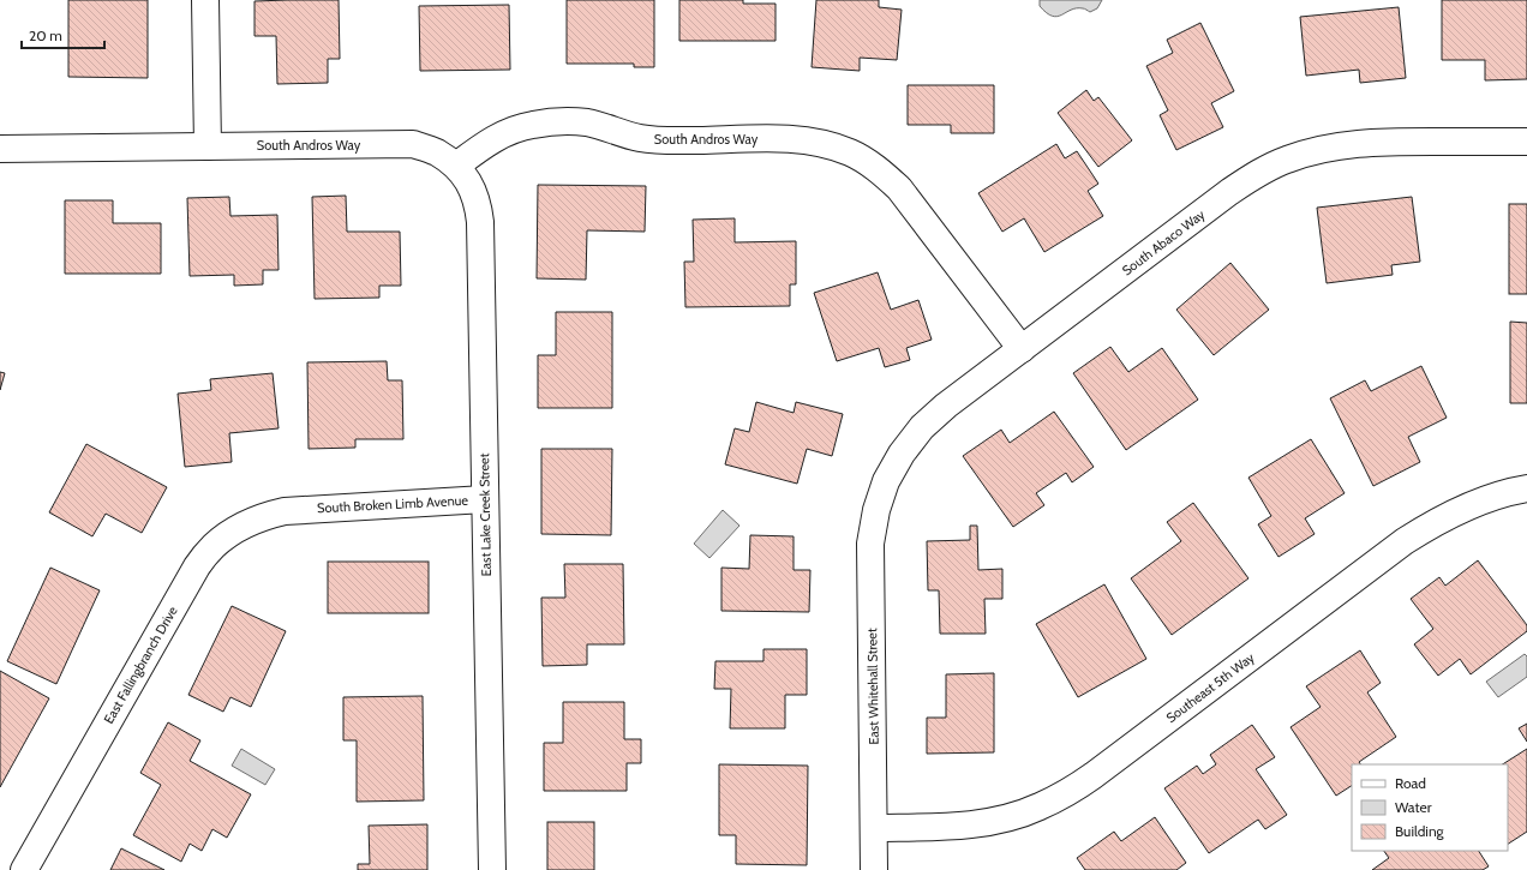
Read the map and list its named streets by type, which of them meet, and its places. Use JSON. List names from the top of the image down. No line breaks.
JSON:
{"streets":{"street":["South Andros Way","South Abaco Way","South Broken Limb Avenue","East Lake Creek Street","East Fallingbranch Drive","East Whitehall Street","Southeast 5th Way"]},"crossings":[["South Andros Way","South Abaco Way"],["South Andros Way","East Lake Creek Street"],["South Abaco Way","East Whitehall Street"],["South Broken Limb Avenue","East Lake Creek Street"],["South Broken Limb Avenue","East Fallingbranch Drive"],["East Whitehall Street","Southeast 5th Way"]],"legend":["Road","Water","Building"],"scale_bar":"20 m"}
